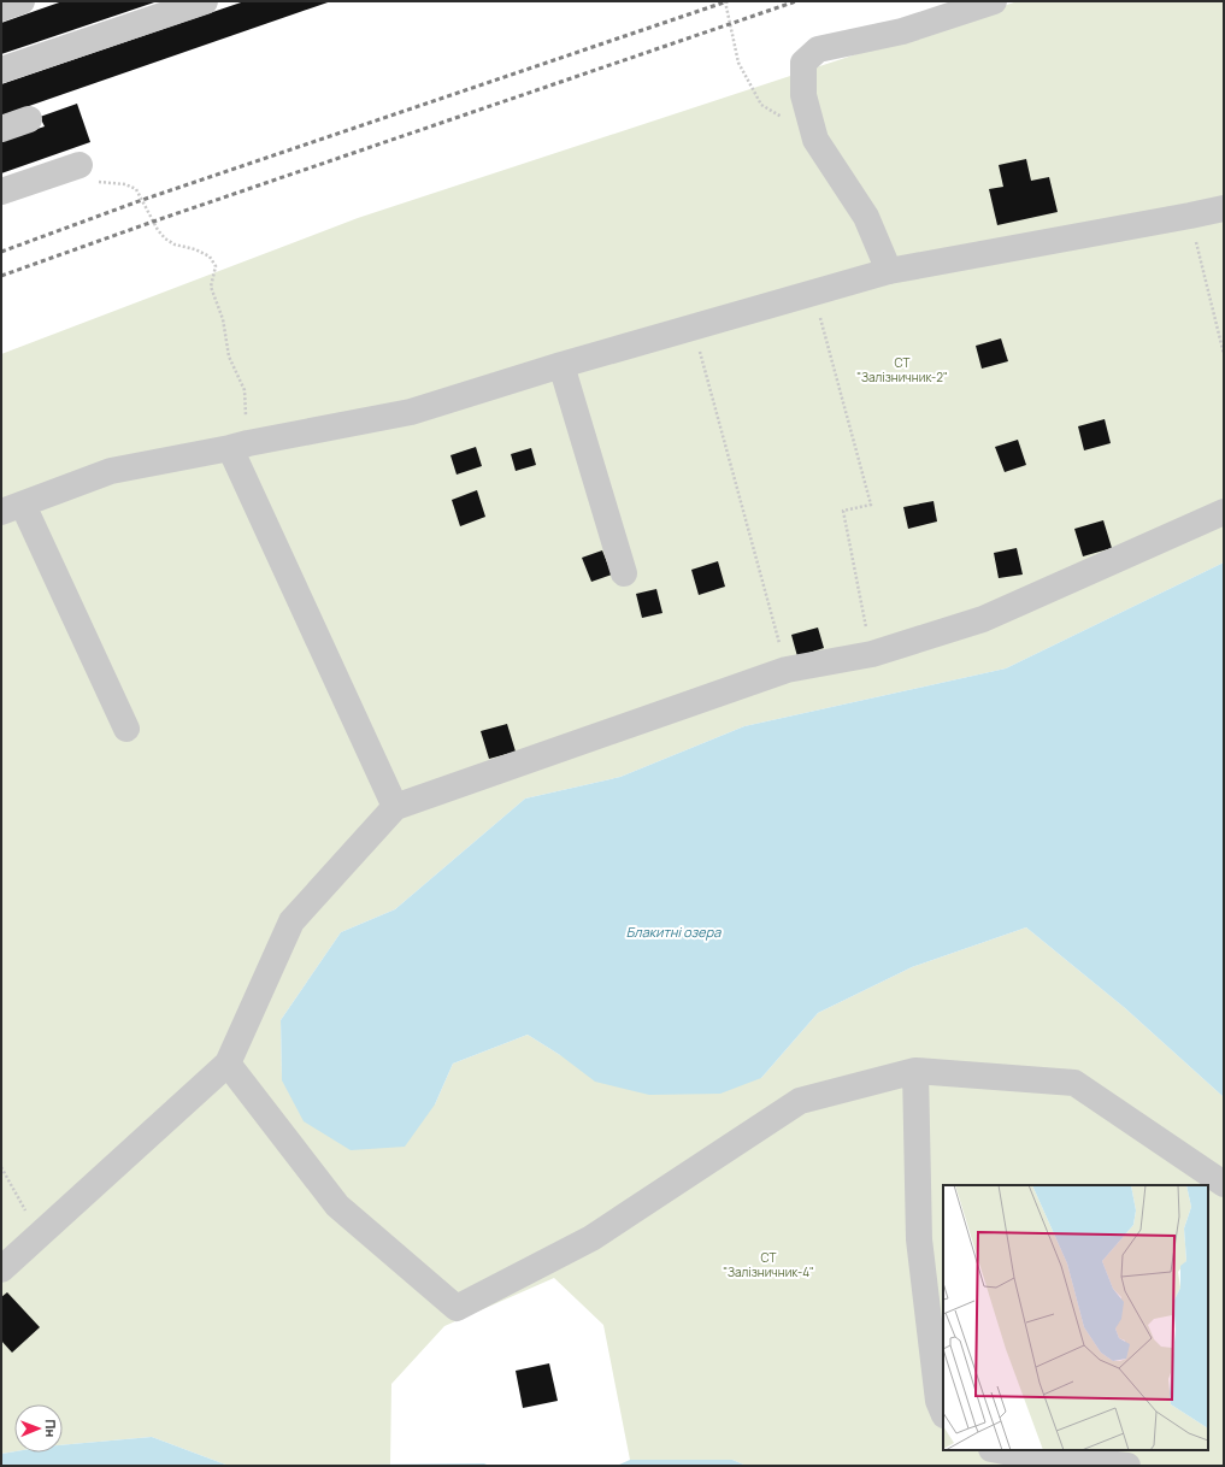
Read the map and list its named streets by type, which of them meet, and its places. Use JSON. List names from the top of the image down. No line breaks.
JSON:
{"water":["Блакитні озера"],"parks":["СТ \"Залізничник-2\"","СТ \"Залізничник-4\""],"north":"right"}
